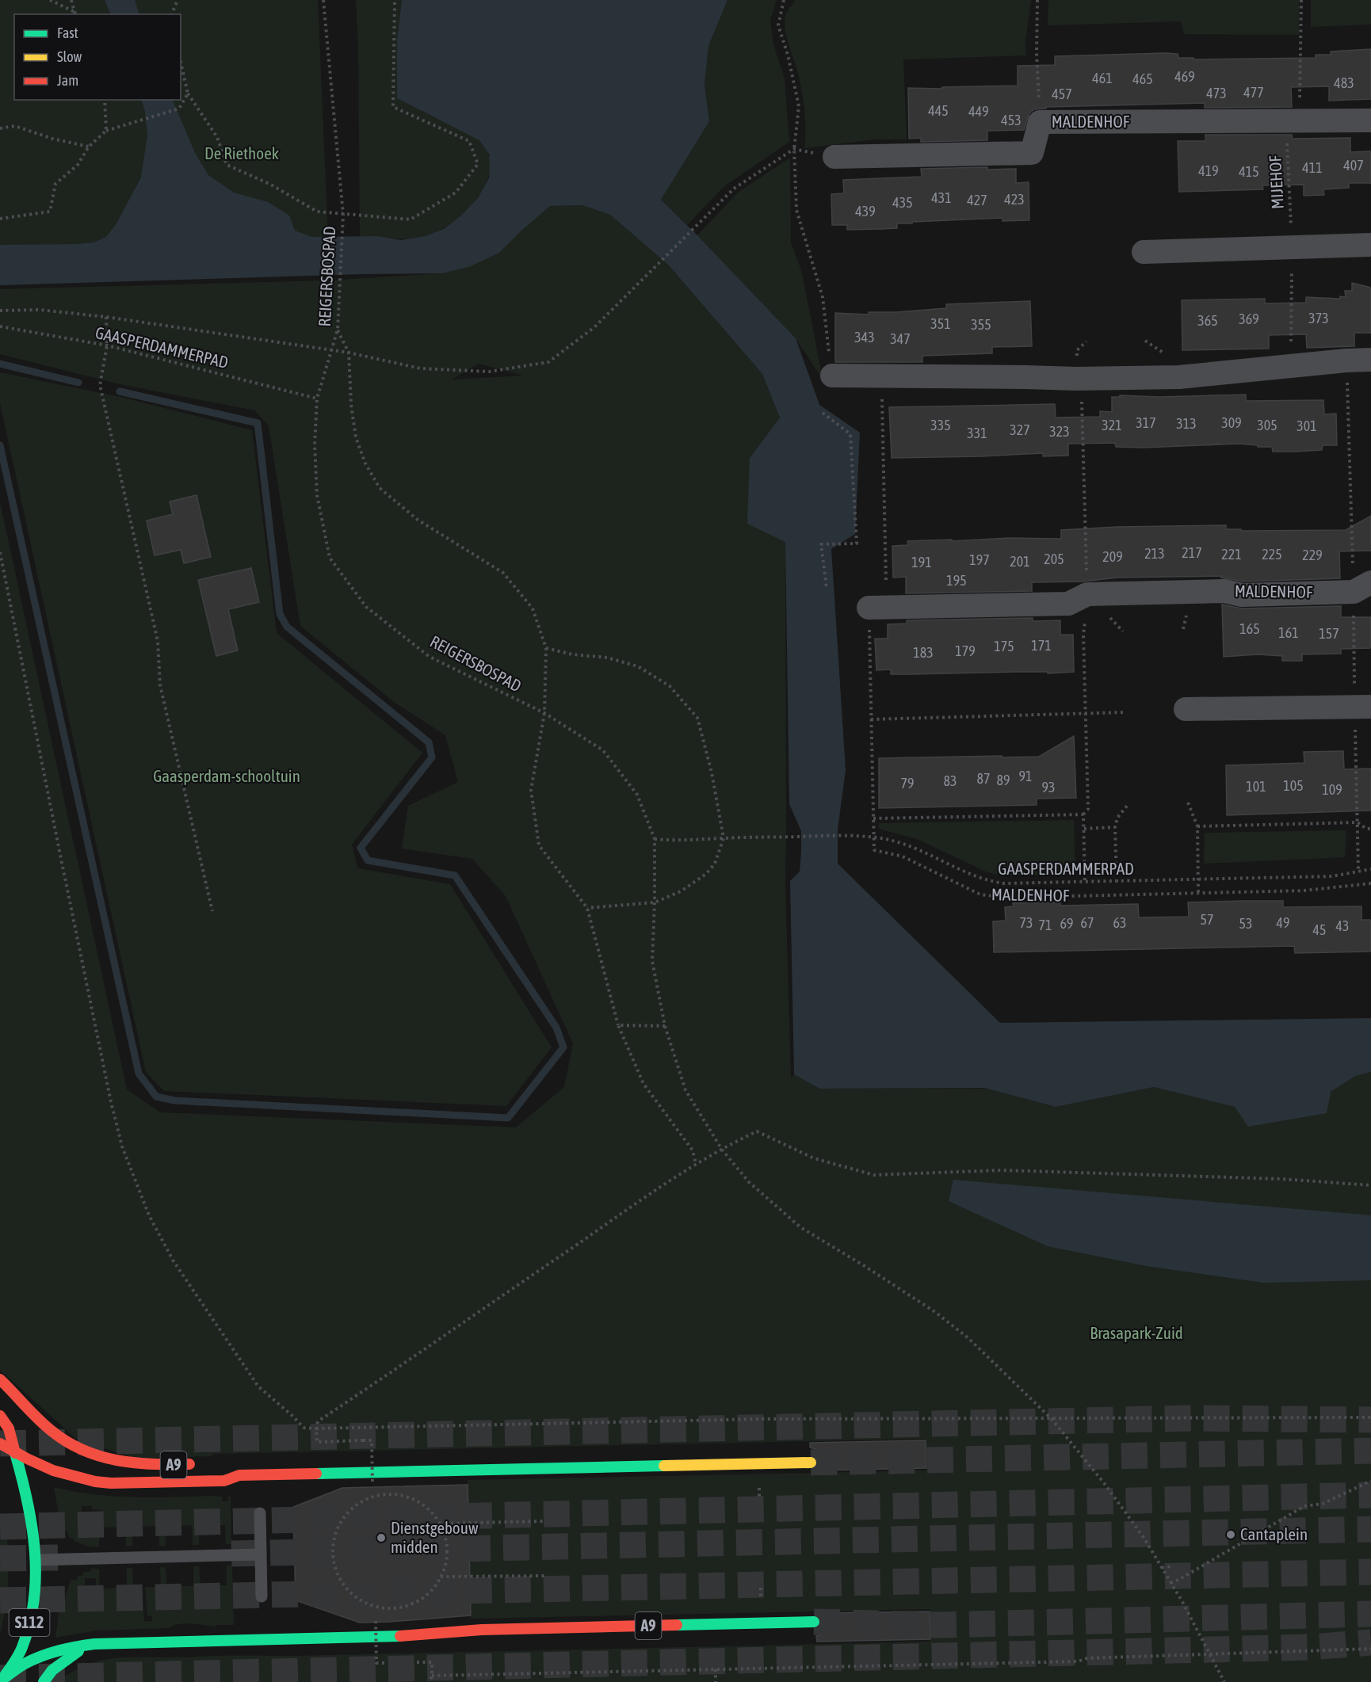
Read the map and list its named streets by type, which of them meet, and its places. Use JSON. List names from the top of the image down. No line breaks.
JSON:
{"streets":{"main road":["A9","S112"],"street":["MALDENHOF"],"path":["MIJEHOF","REIGERSBOSPAD","GAASPERDAMMERPAD"]},"crossings":[["MALDENHOF","MIJEHOF"],["MALDENHOF","GAASPERDAMMERPAD"],["REIGERSBOSPAD","GAASPERDAMMERPAD"],["A9","S112"]],"parks":["De Riethoek","Gaasperdam-schooltuin","Brasapark-Zuid"],"places":["Cantaplein","Dienstgebouw midden"],"house_numbers":["469","461","465","483","477","473","457","445","449","453","407","411","419","415","431","423","427","435","439","373","369","365","351","355","343","347","317","309","313","335","321","305","301","327","323","331","217","213","221","225","229","209","205","197","201","191","195","165","161","157","171","175","179","183","91","87","89","83","79","105","101","93","109","57","73","67","63","49","69","53","71","43","45"],"legend":["Fast","Slow","Jam"]}
